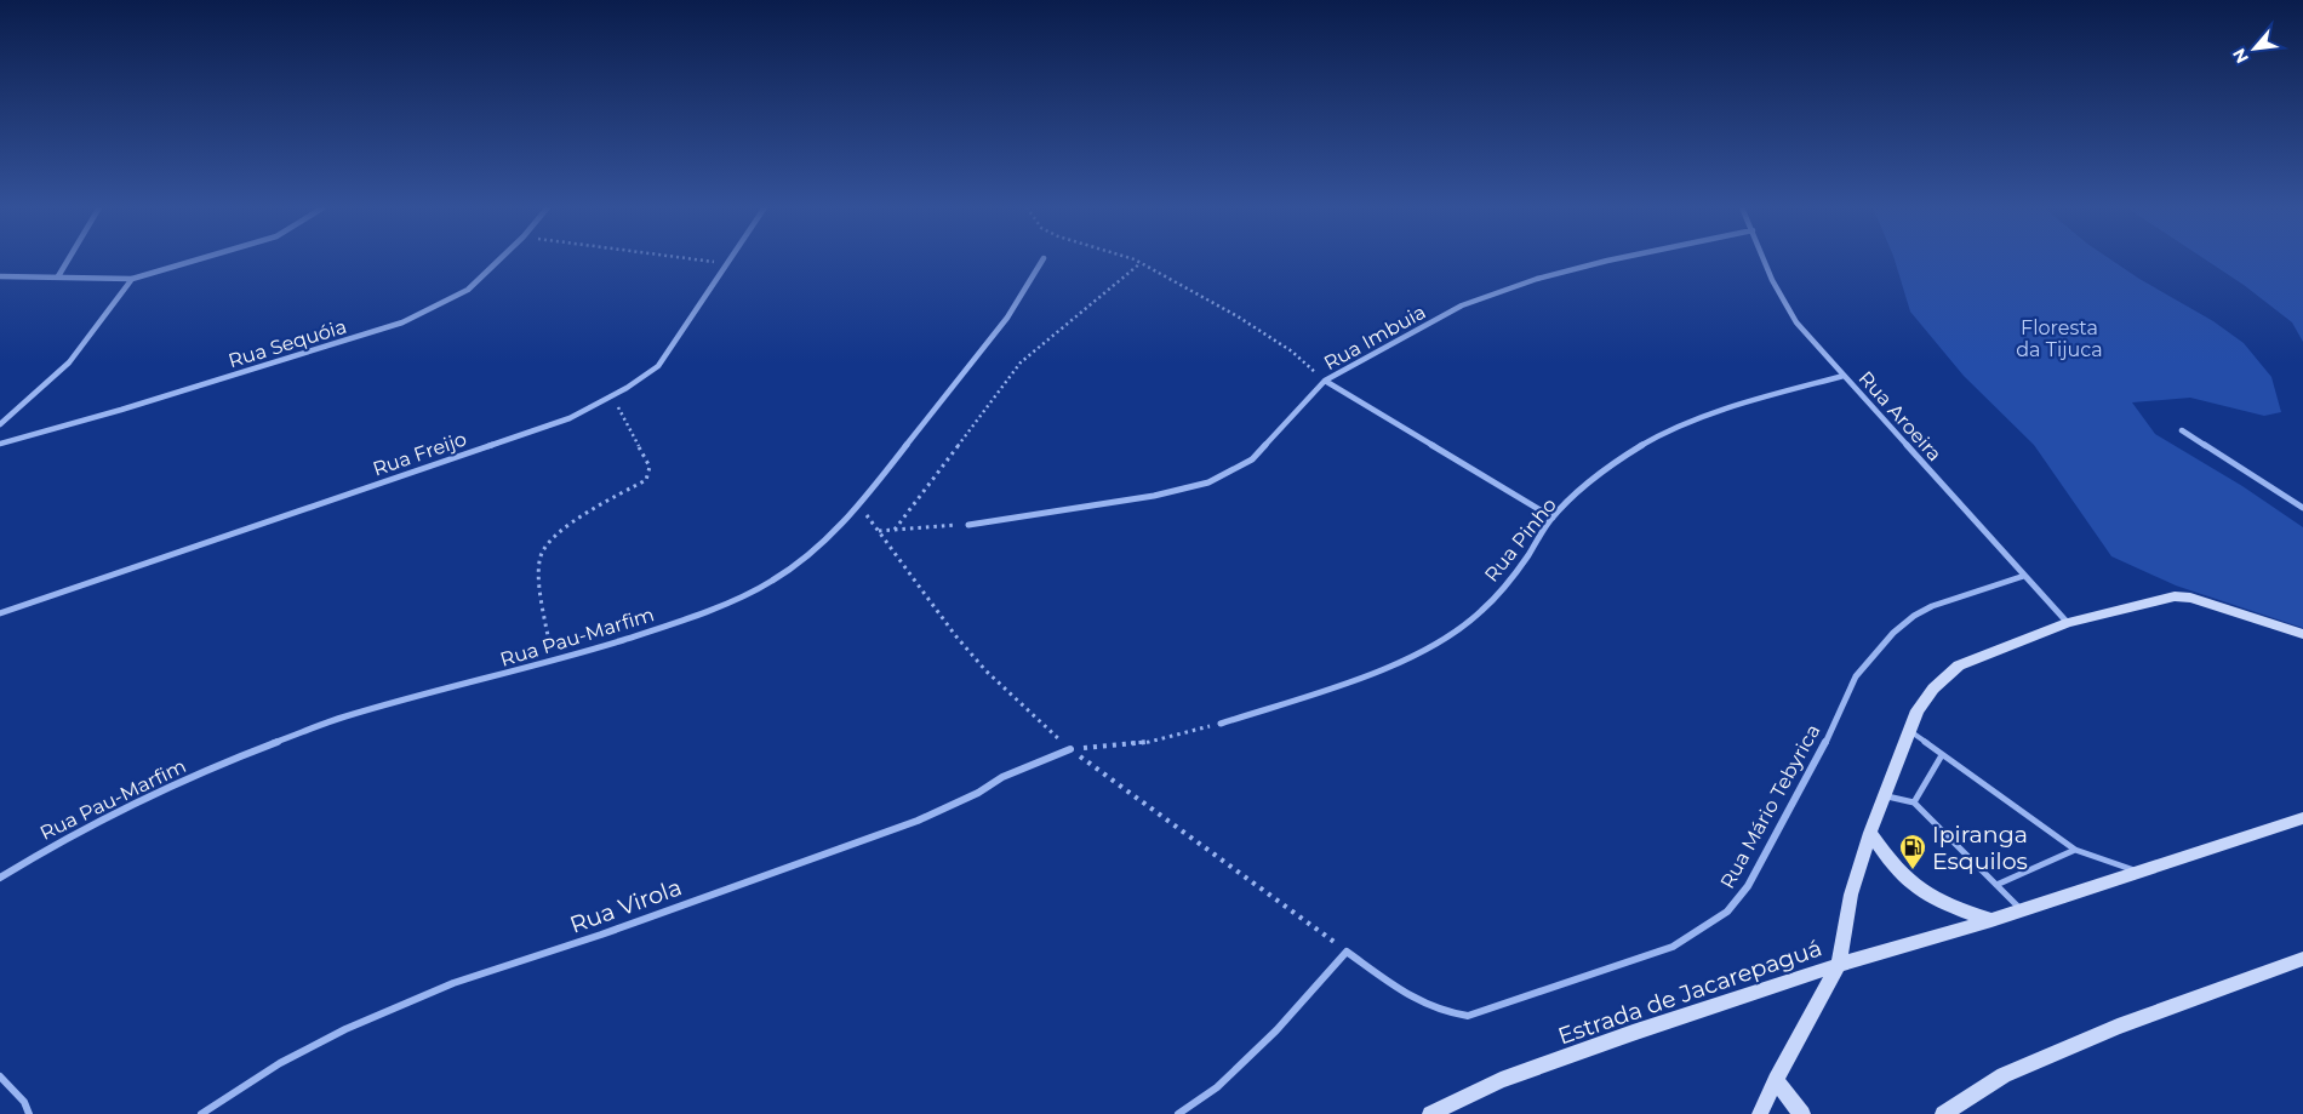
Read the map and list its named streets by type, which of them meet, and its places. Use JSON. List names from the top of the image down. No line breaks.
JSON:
{"streets":{"main road":["Estrada de Jacarepaguá"],"street":["Rua Imbuia","Rua Sequóia","Rua Aroeira","Rua Freijo","Rua Pinho","Rua Pau-Marfim","Rua Mário Tebyrica","Rua Virola"]},"crossings":[["Rua Aroeira","Rua Pinho"],["Rua Aroeira","Rua Mário Tebyrica"],["Rua Aroeira","Estrada de Jacarepaguá"]],"parks":["Floresta da Tijuca"],"places":{"fuel station":["Ipiranga Esquilos"]},"north":"bottom left"}
